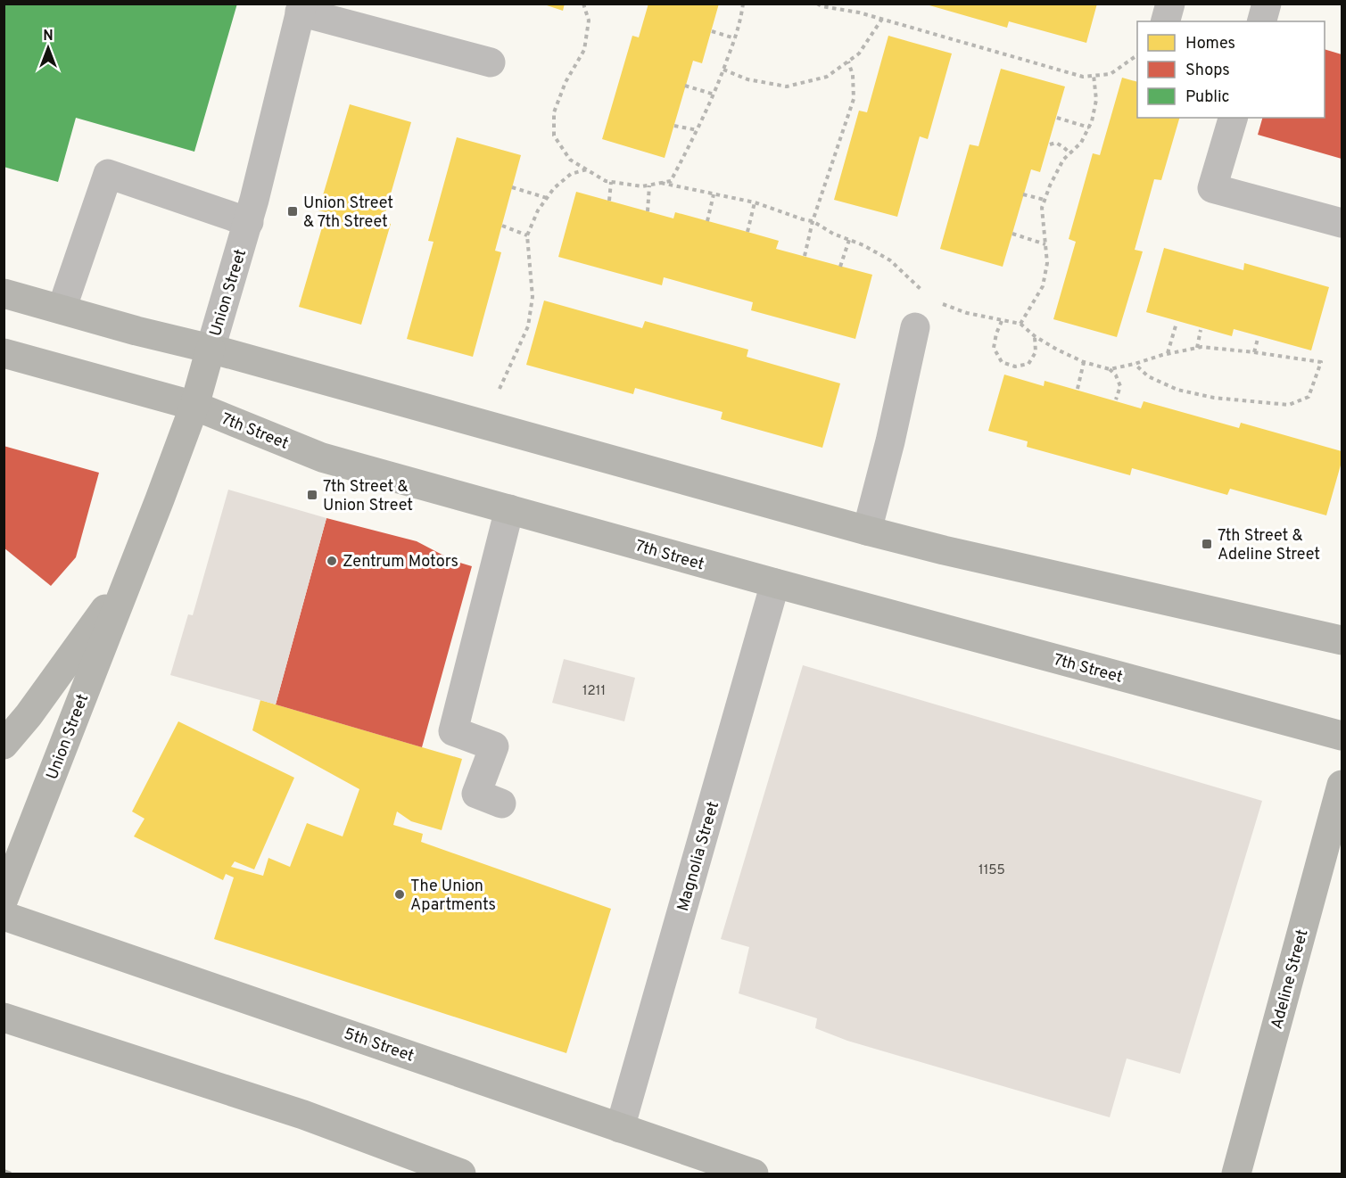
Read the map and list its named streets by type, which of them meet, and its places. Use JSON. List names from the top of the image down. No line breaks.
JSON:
{"streets":{"main road":["Union Street","7th Street","Adeline Street","5th Street"],"street":["Magnolia Street"]},"crossings":[["Union Street","7th Street"],["7th Street","Magnolia Street"],["Magnolia Street","5th Street"]],"places":{"transit":["Union Street & 7th Street","7th Street & Union Street","7th Street & Adeline Street"],"other":["Zentrum Motors","The Union Apartments"]},"house_numbers":["1211","1155"],"legend":["Homes","Shops","Public"],"north":"top"}
